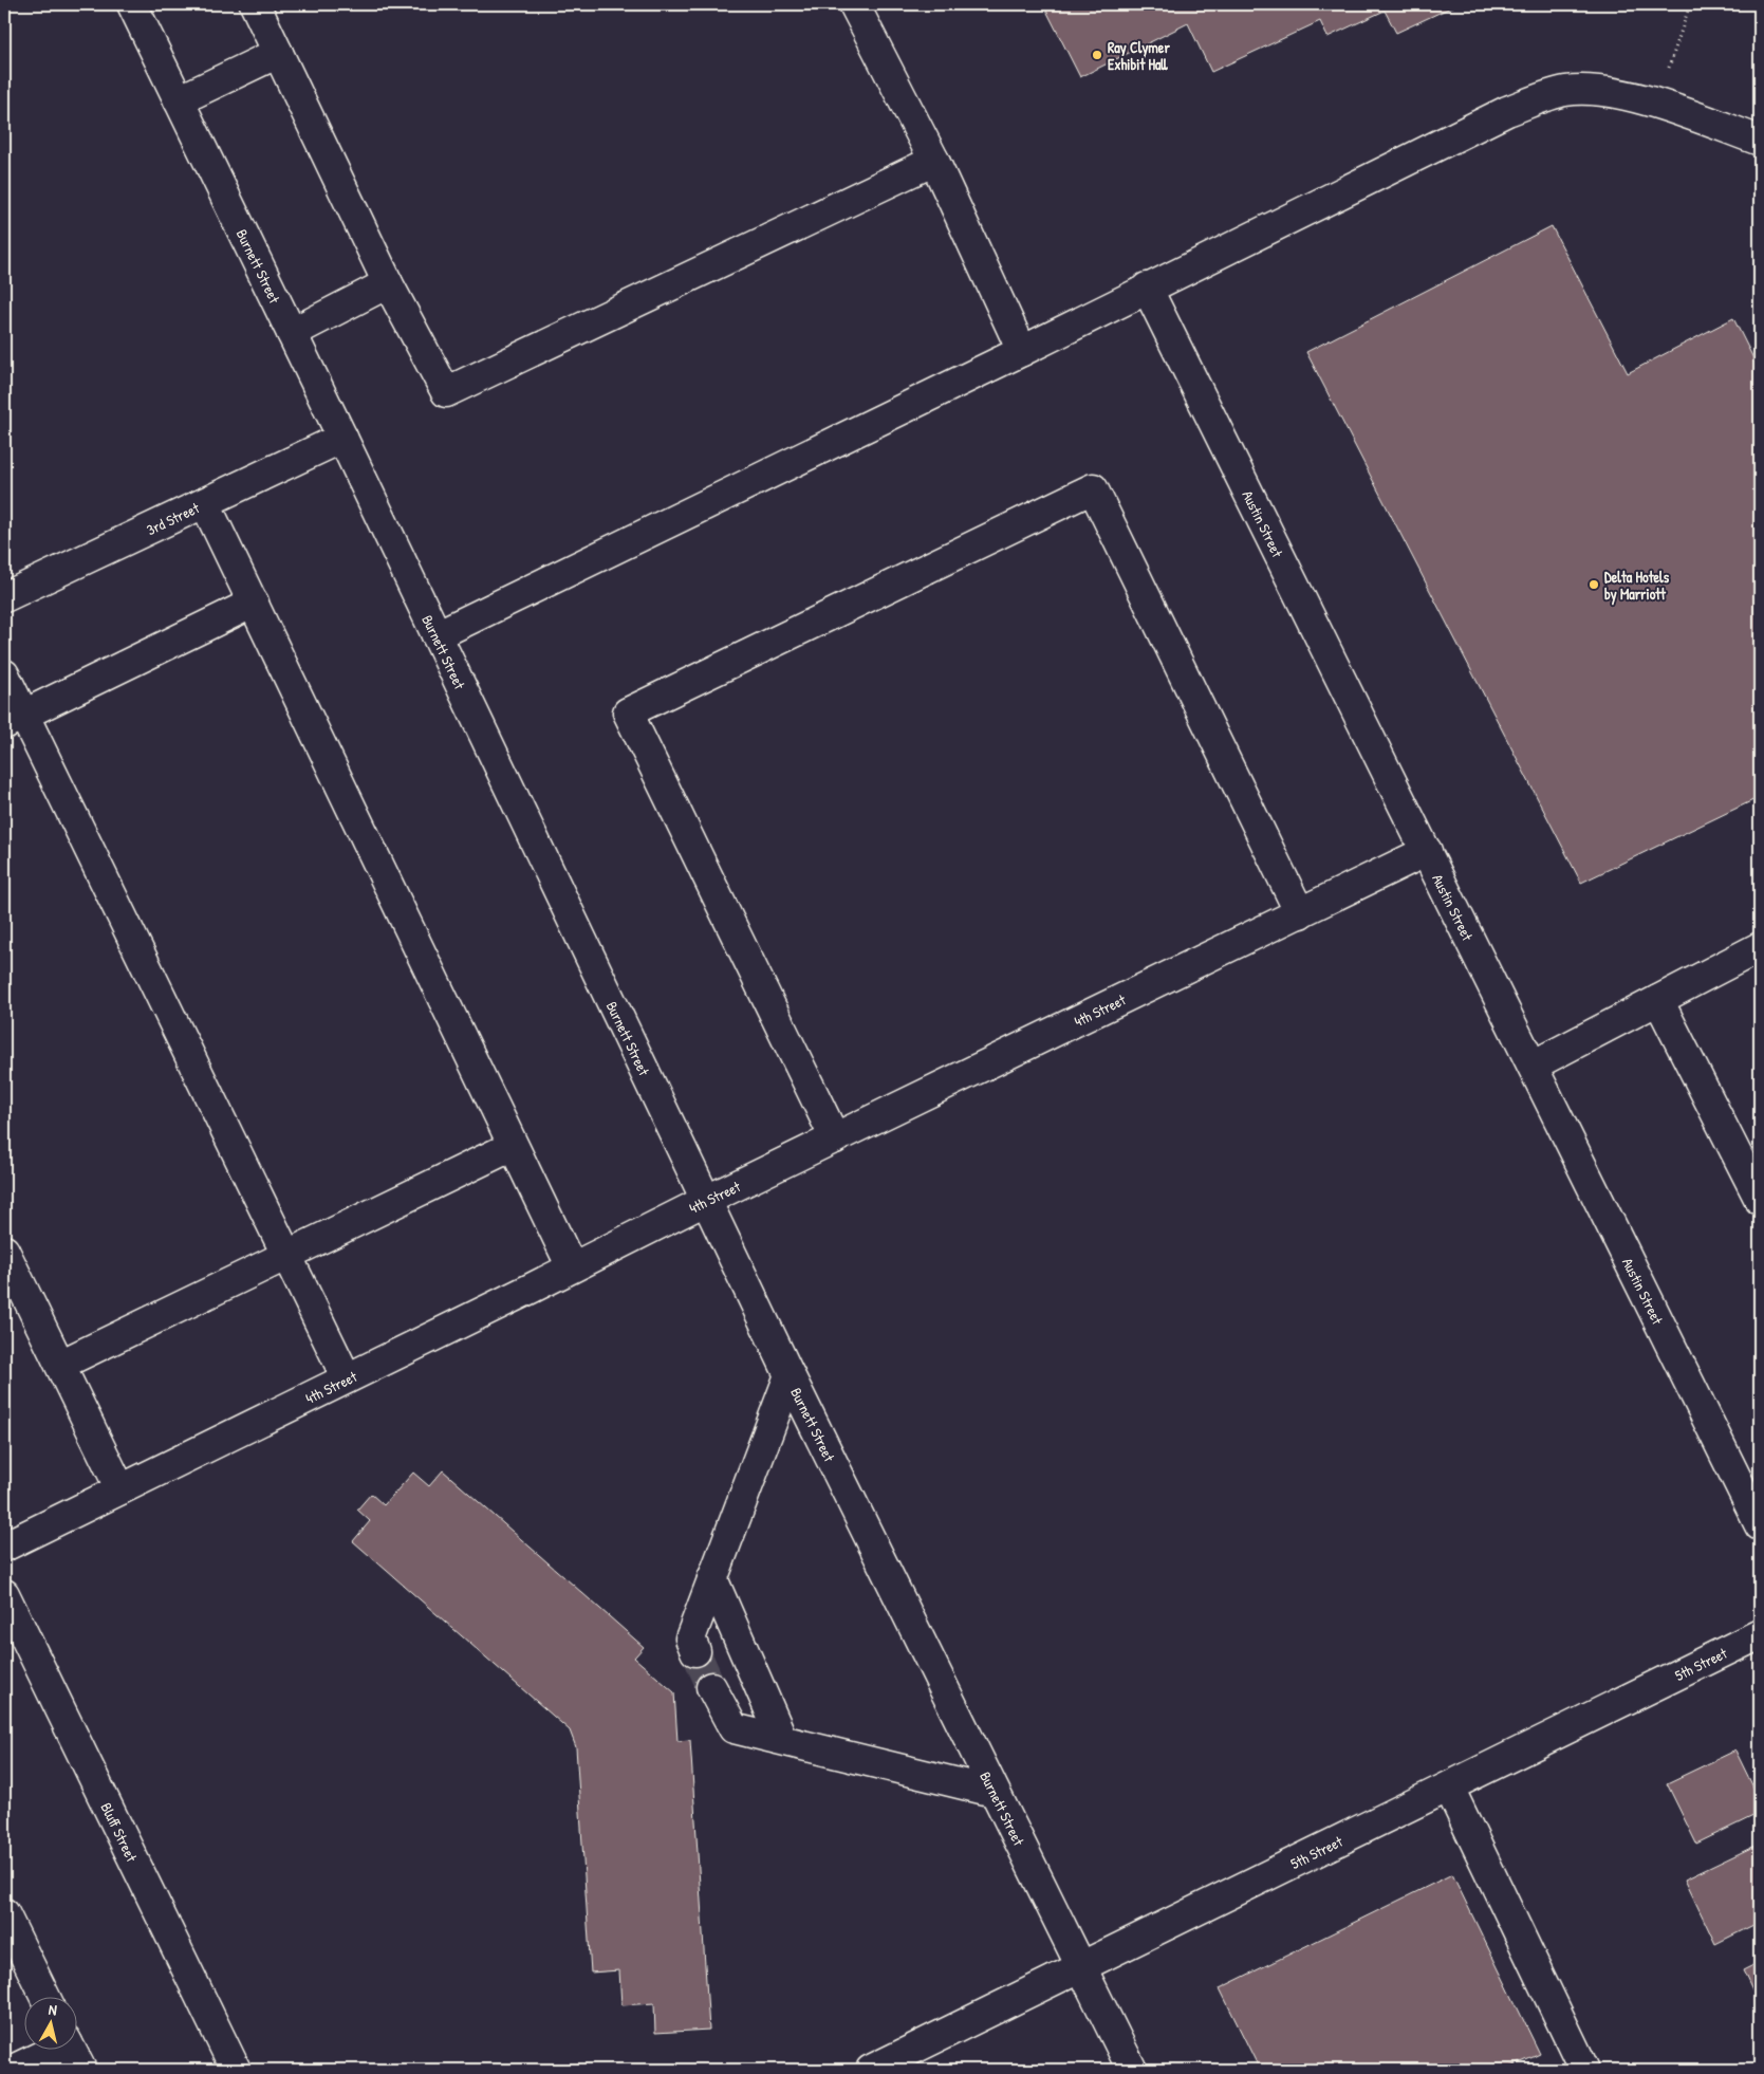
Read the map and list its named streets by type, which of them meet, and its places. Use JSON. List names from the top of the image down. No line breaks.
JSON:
{"streets":{"street":["Burnett Street","3rd Street","Austin Street","4th Street","5th Street","Bluff Street"]},"crossings":[["Burnett Street","3rd Street"],["Burnett Street","4th Street"],["Burnett Street","5th Street"],["Austin Street","4th Street"]],"places":["Ray Clymer Exhibit Hall","Delta Hotels by Marriott"],"north":"top"}
